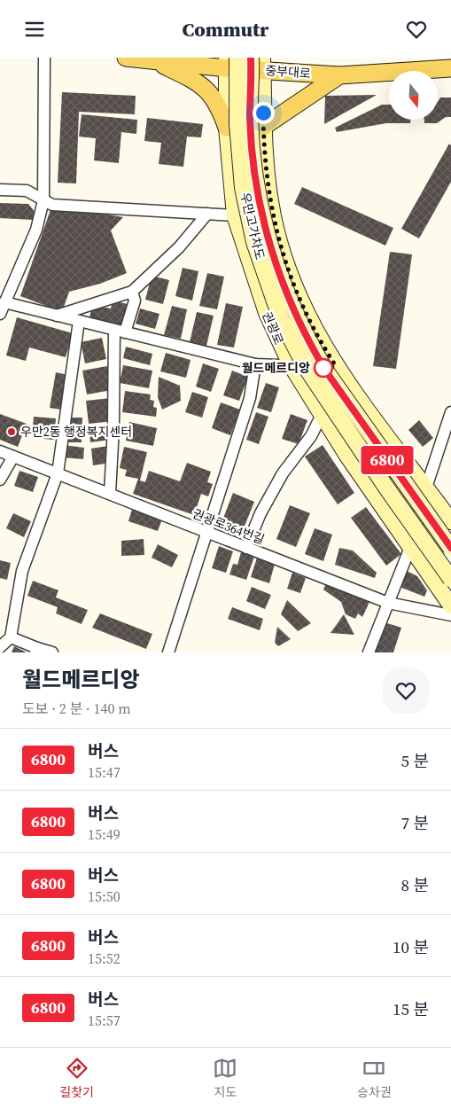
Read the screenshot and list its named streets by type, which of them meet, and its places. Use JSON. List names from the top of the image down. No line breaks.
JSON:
{"streets":{"main road":["중부대로"],"street":["우만고가차도","권광로","권광로364번길"]},"crossings":[["중부대로","우만고가차도"],["중부대로","권광로"],["우만고가차도","권광로"]],"places":["월드메르디앙","우만2동 행정복지센터"],"lines":["bus line 6800"],"north":"bottom","page":{"header":"Commutr","on_map":"6800","heading":["월드메르디앙","도보 · 2 분 · 140 m"],"list":[{"mark":"6800","name":"버스","note":"15:47","value":"5 분"},{"mark":"6800","name":"버스","note":"15:49","value":"7 분"},{"mark":"6800","name":"버스","note":"15:50","value":"8 분"},{"mark":"6800","name":"버스","note":"15:52","value":"10 분"},{"mark":"6800","name":"버스","note":"15:57","value":"15 분"}],"tabs":["길찾기","지도","승차권"]}}
